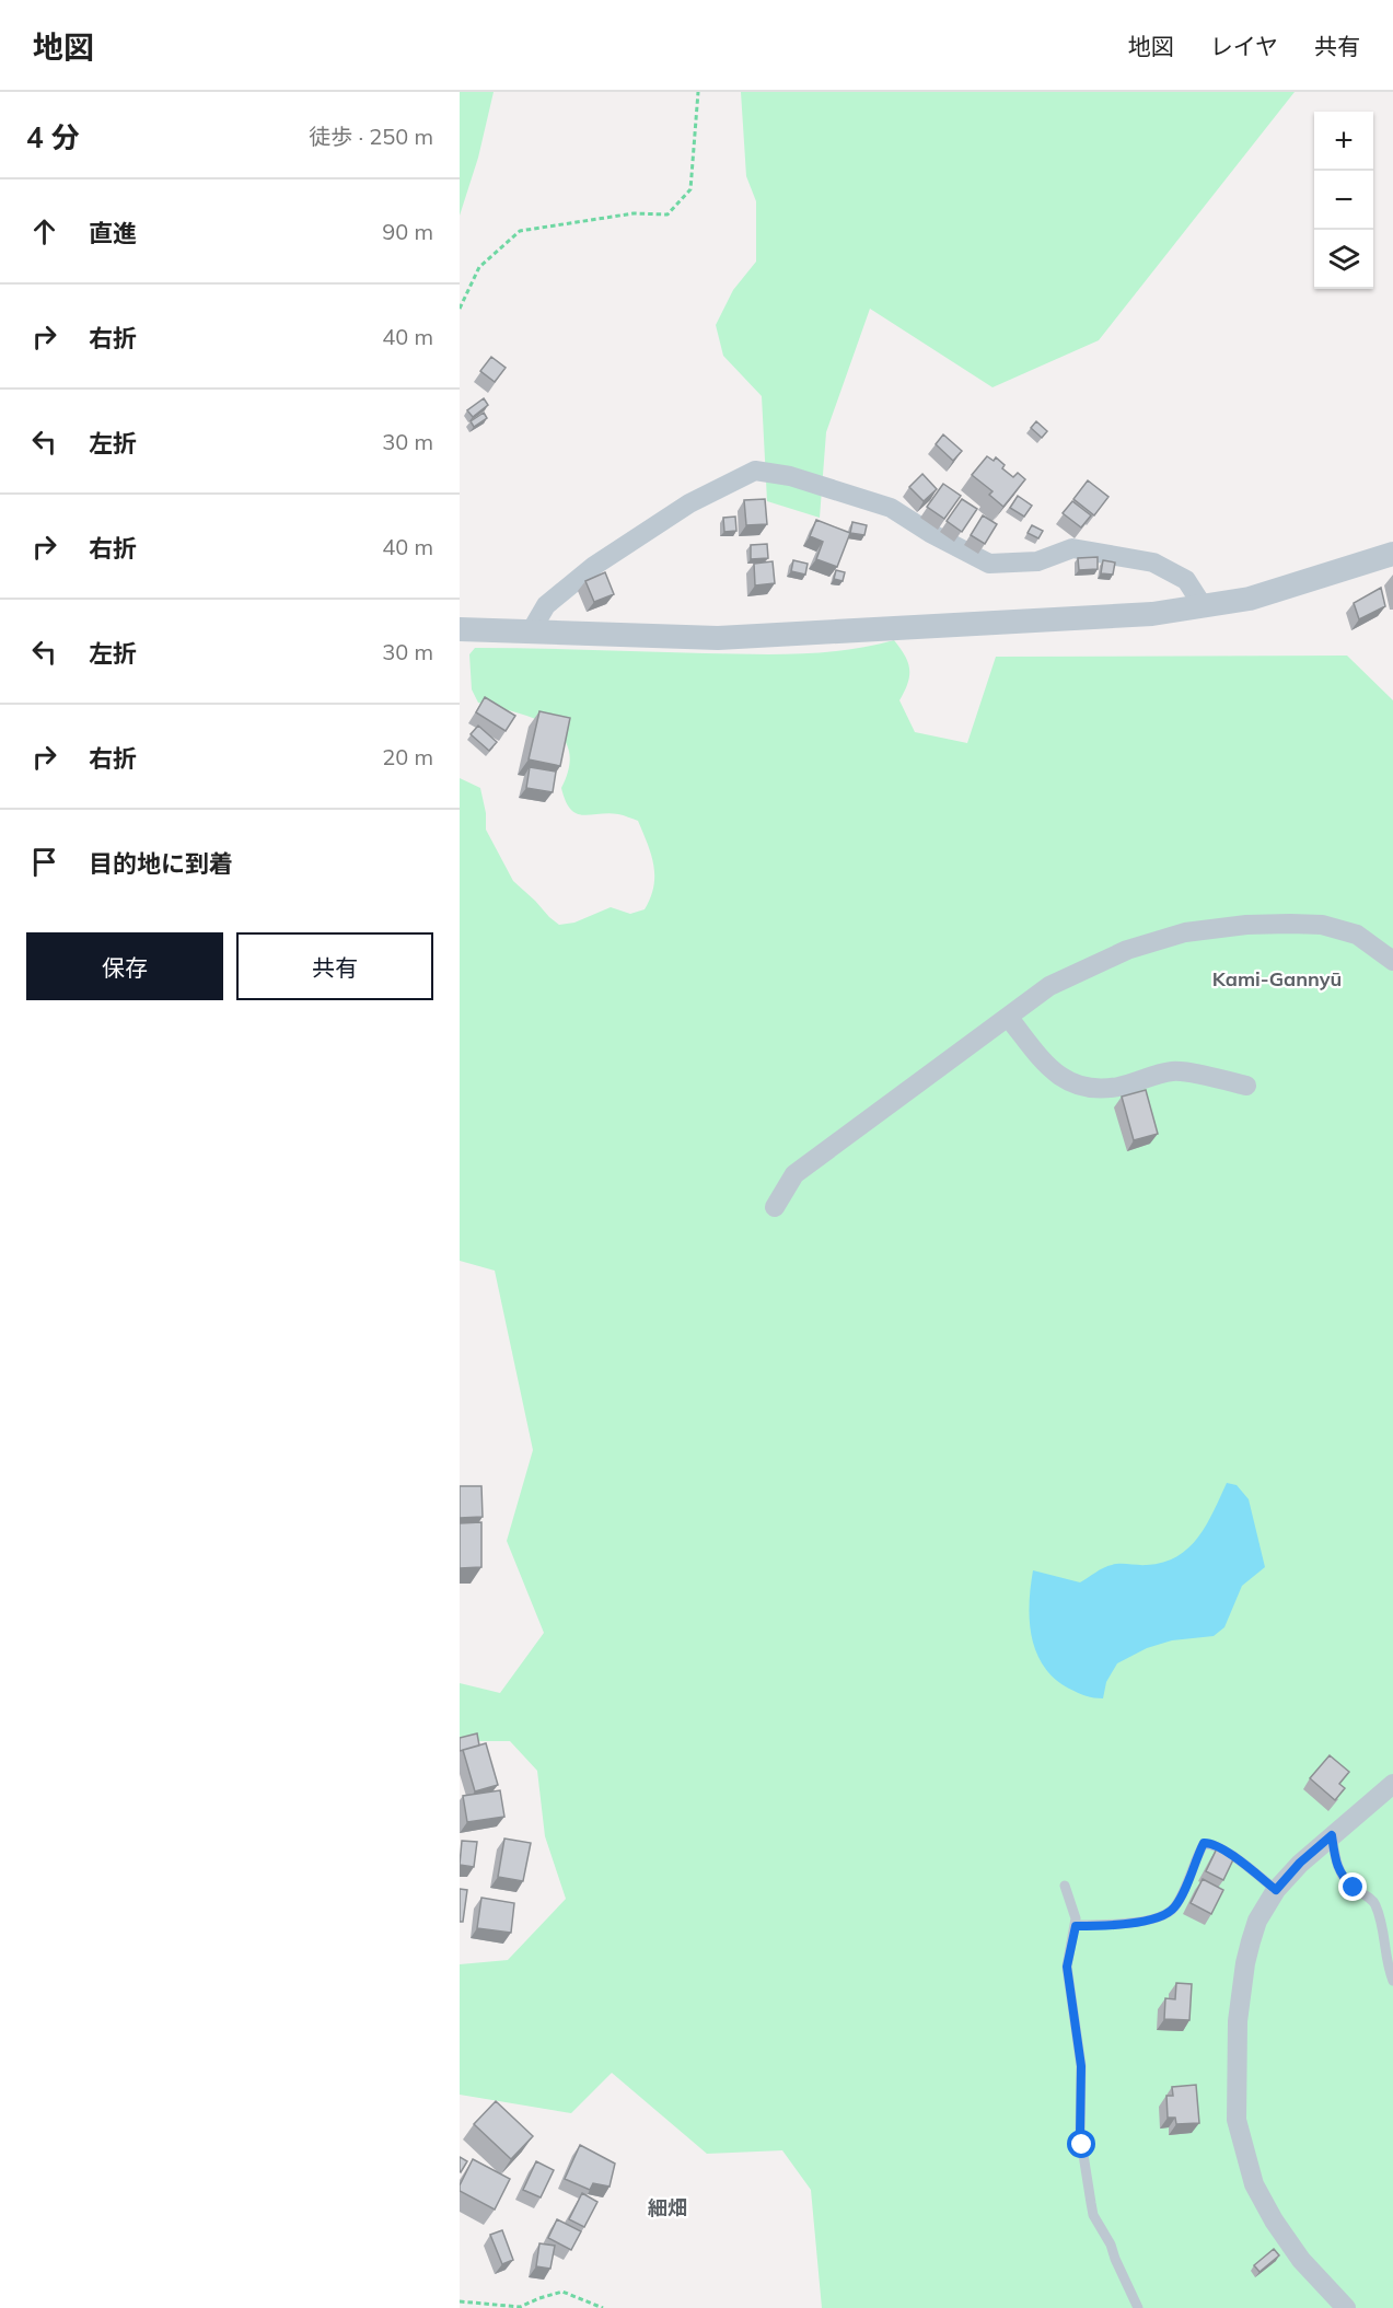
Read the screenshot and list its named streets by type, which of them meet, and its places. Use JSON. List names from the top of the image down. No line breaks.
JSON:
{"districts":["Kami-Gannyū","細畑"],"page":{"header":"地図","nav":["地図","レイヤ","共有"],"heading":["4 分","徒歩 · 250 m"],"map_buttons":["+","−"],"list":[["直進","90 m"],["右折","40 m"],["左折","30 m"],["右折","40 m"],["左折","30 m"],["右折","20 m"],"目的地に到着"],"buttons":["保存","共有"]}}
